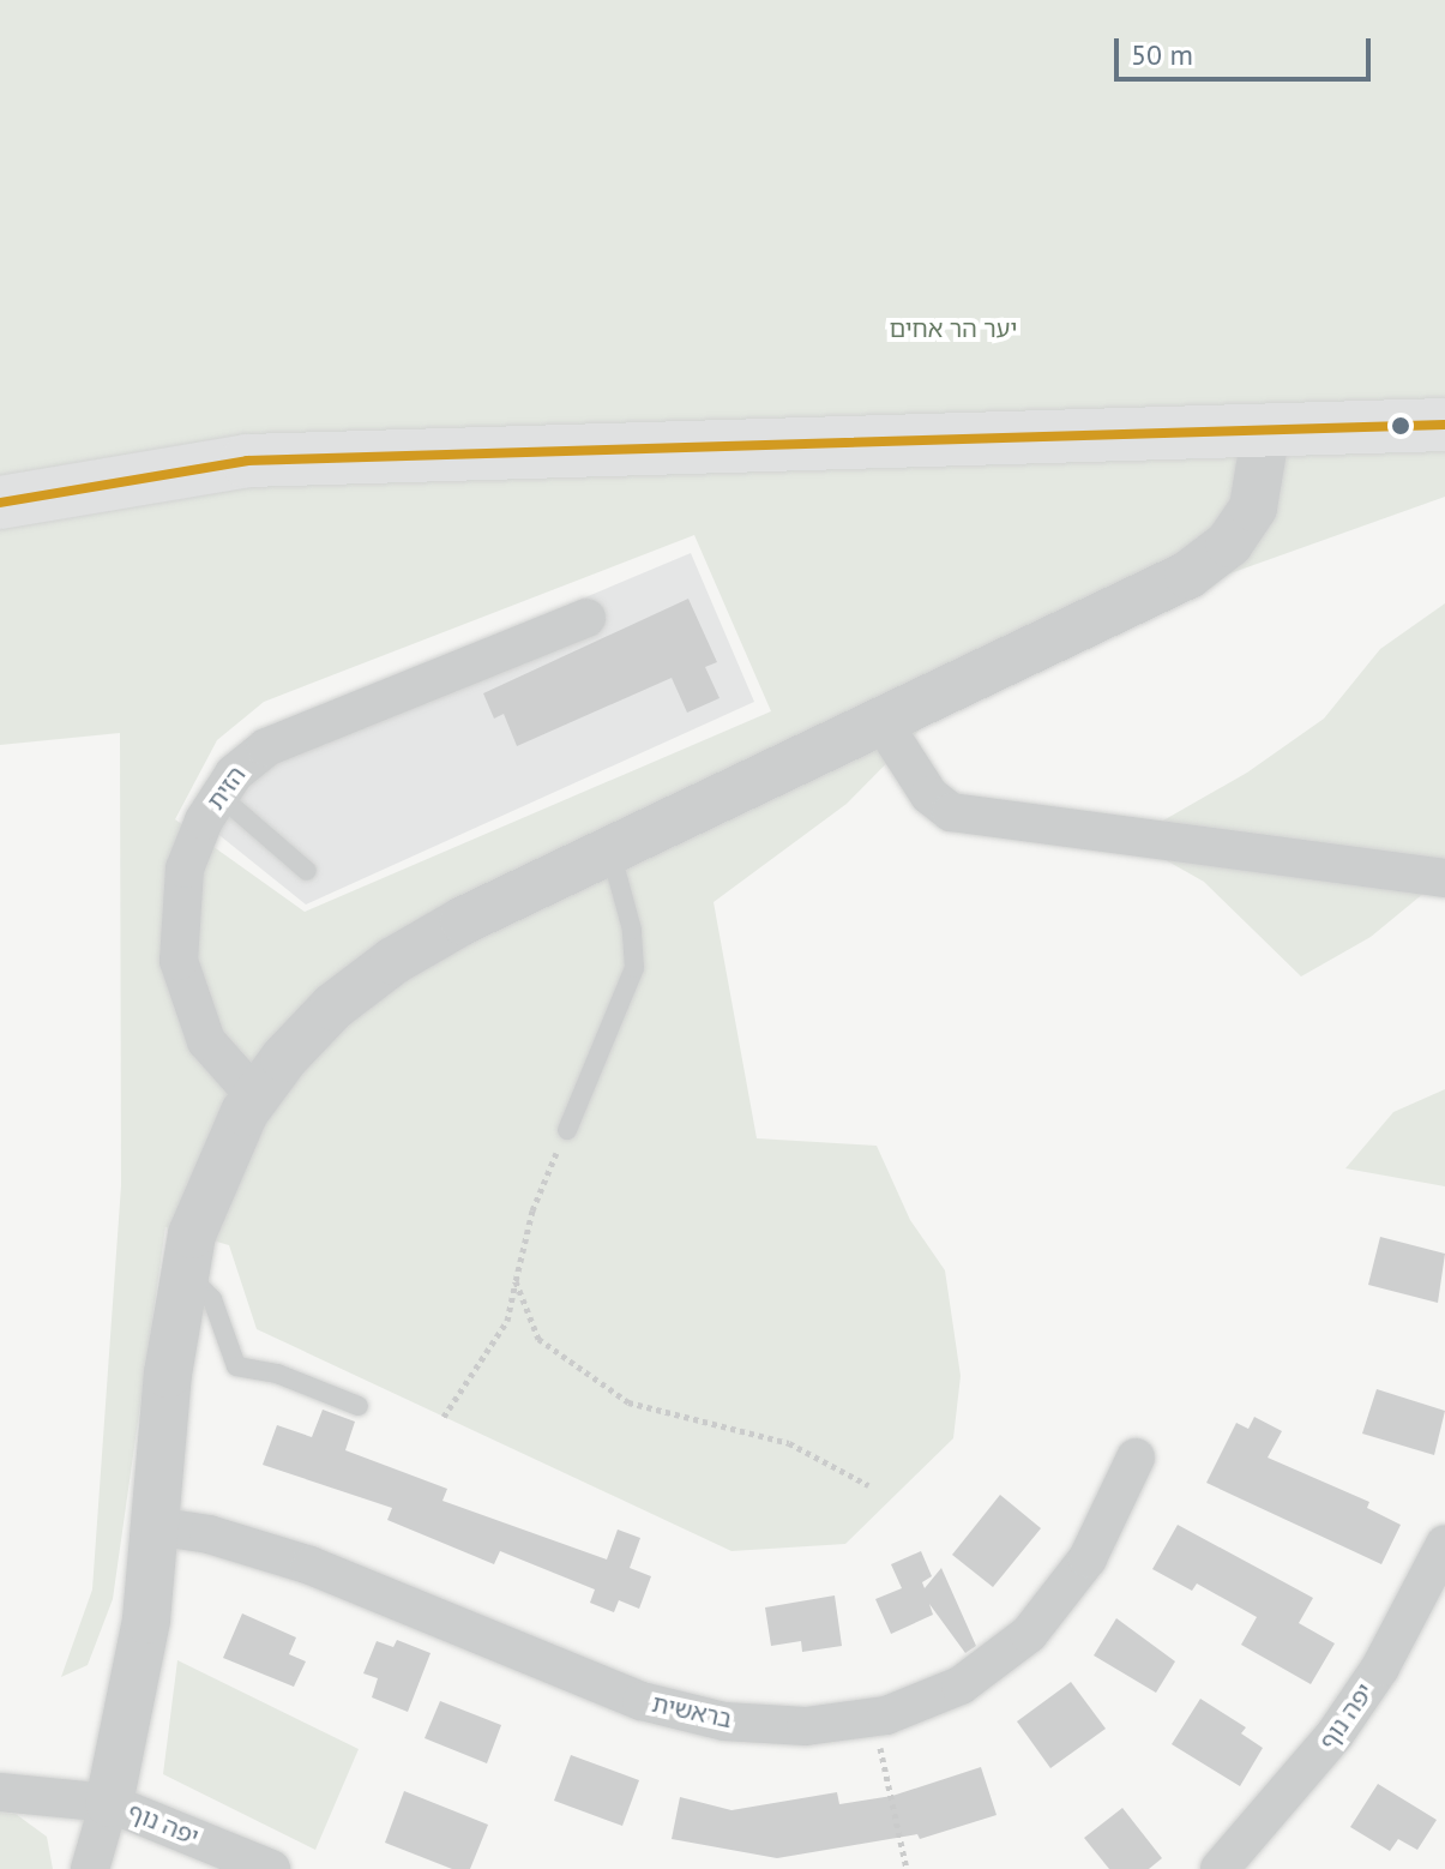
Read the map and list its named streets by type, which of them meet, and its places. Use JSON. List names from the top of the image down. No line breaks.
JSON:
{"streets":{"street":["הזית","בראשית","יפה נוף"]},"parks":["יער הר אחים"],"scale_bar":"50 m"}
